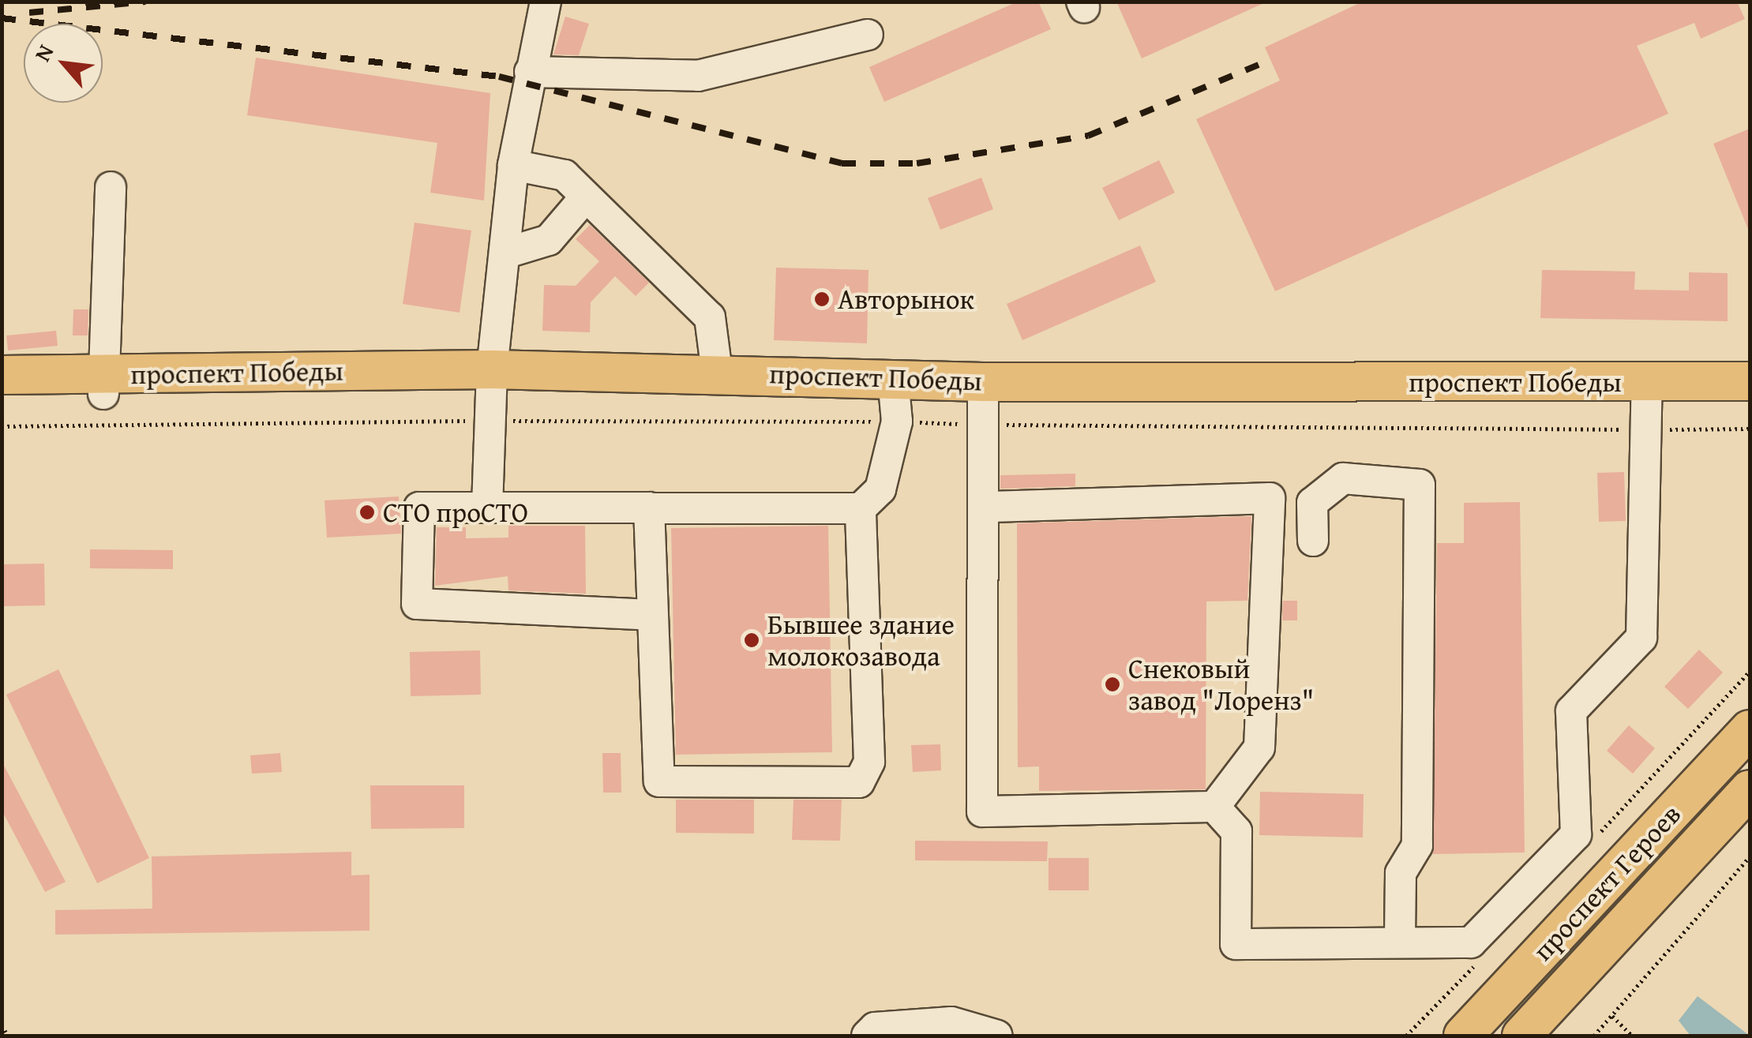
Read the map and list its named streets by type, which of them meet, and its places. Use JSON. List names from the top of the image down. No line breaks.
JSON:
{"streets":{"main road":["проспект Победы","проспект Героев"]},"places":["Авторынок","СТО проСТО","Бывшее здание молокозавода","Снековый завод \"Лоренз\""],"north":"top left"}
